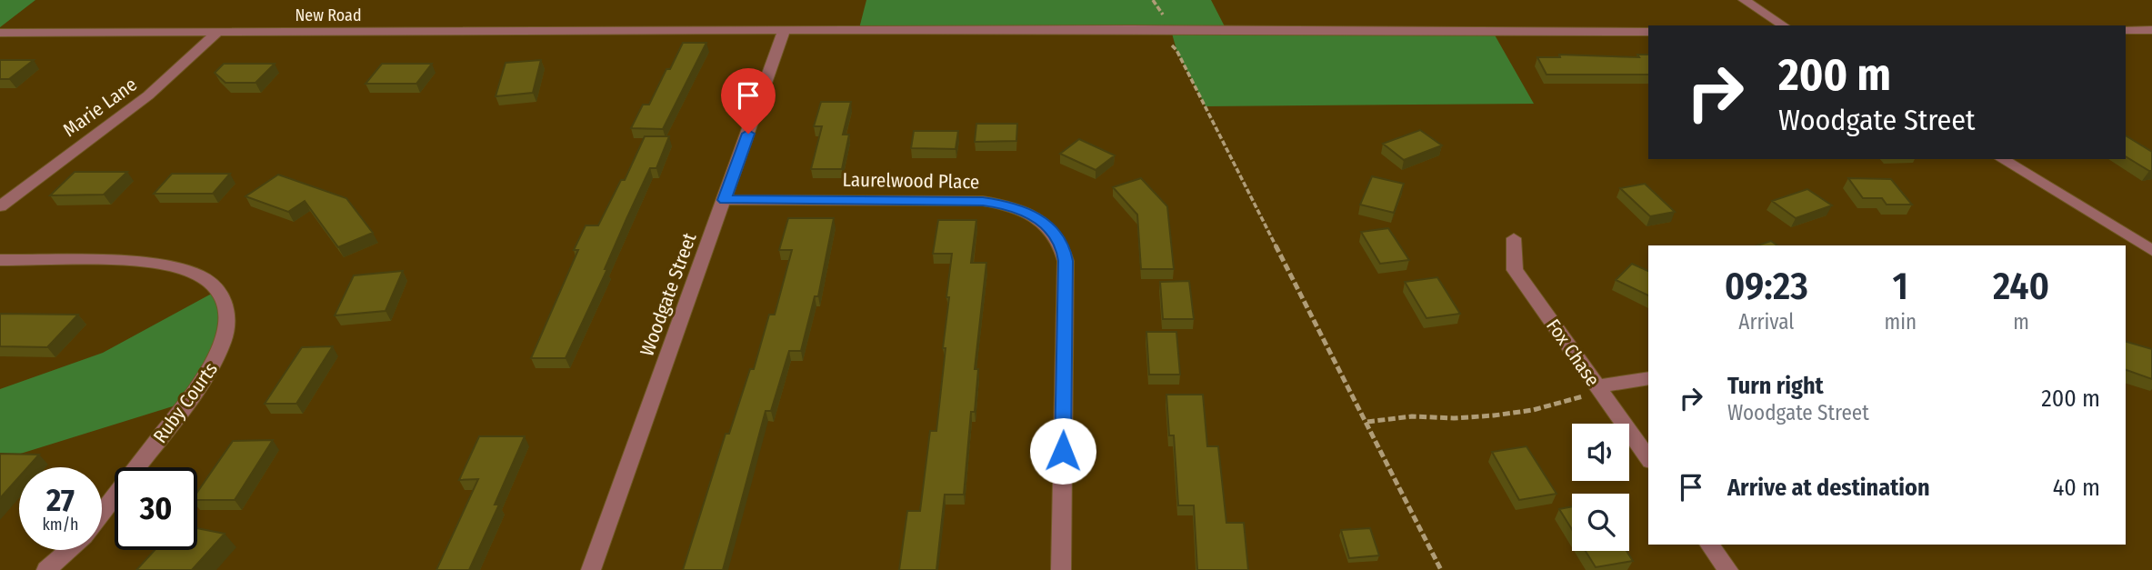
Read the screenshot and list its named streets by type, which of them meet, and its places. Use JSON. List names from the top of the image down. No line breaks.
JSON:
{"streets":{"street":["New Road","Marie Lane","Laurelwood Place","Woodgate Street","Fox Chase","Ruby Courts"]},"crossings":[["New Road","Marie Lane"],["New Road","Woodgate Street"],["Laurelwood Place","Woodgate Street"]],"page":{"turn":["200 m","Woodgate Street"],"eta":["09:23","Arrival","1","min","240","m"],"list":[{"name":"Turn right","note":"Woodgate Street","value":"200 m"},{"name":"Arrive at destination","value":"40 m"}],"speed":"27 km/h","limit":"30"}}
